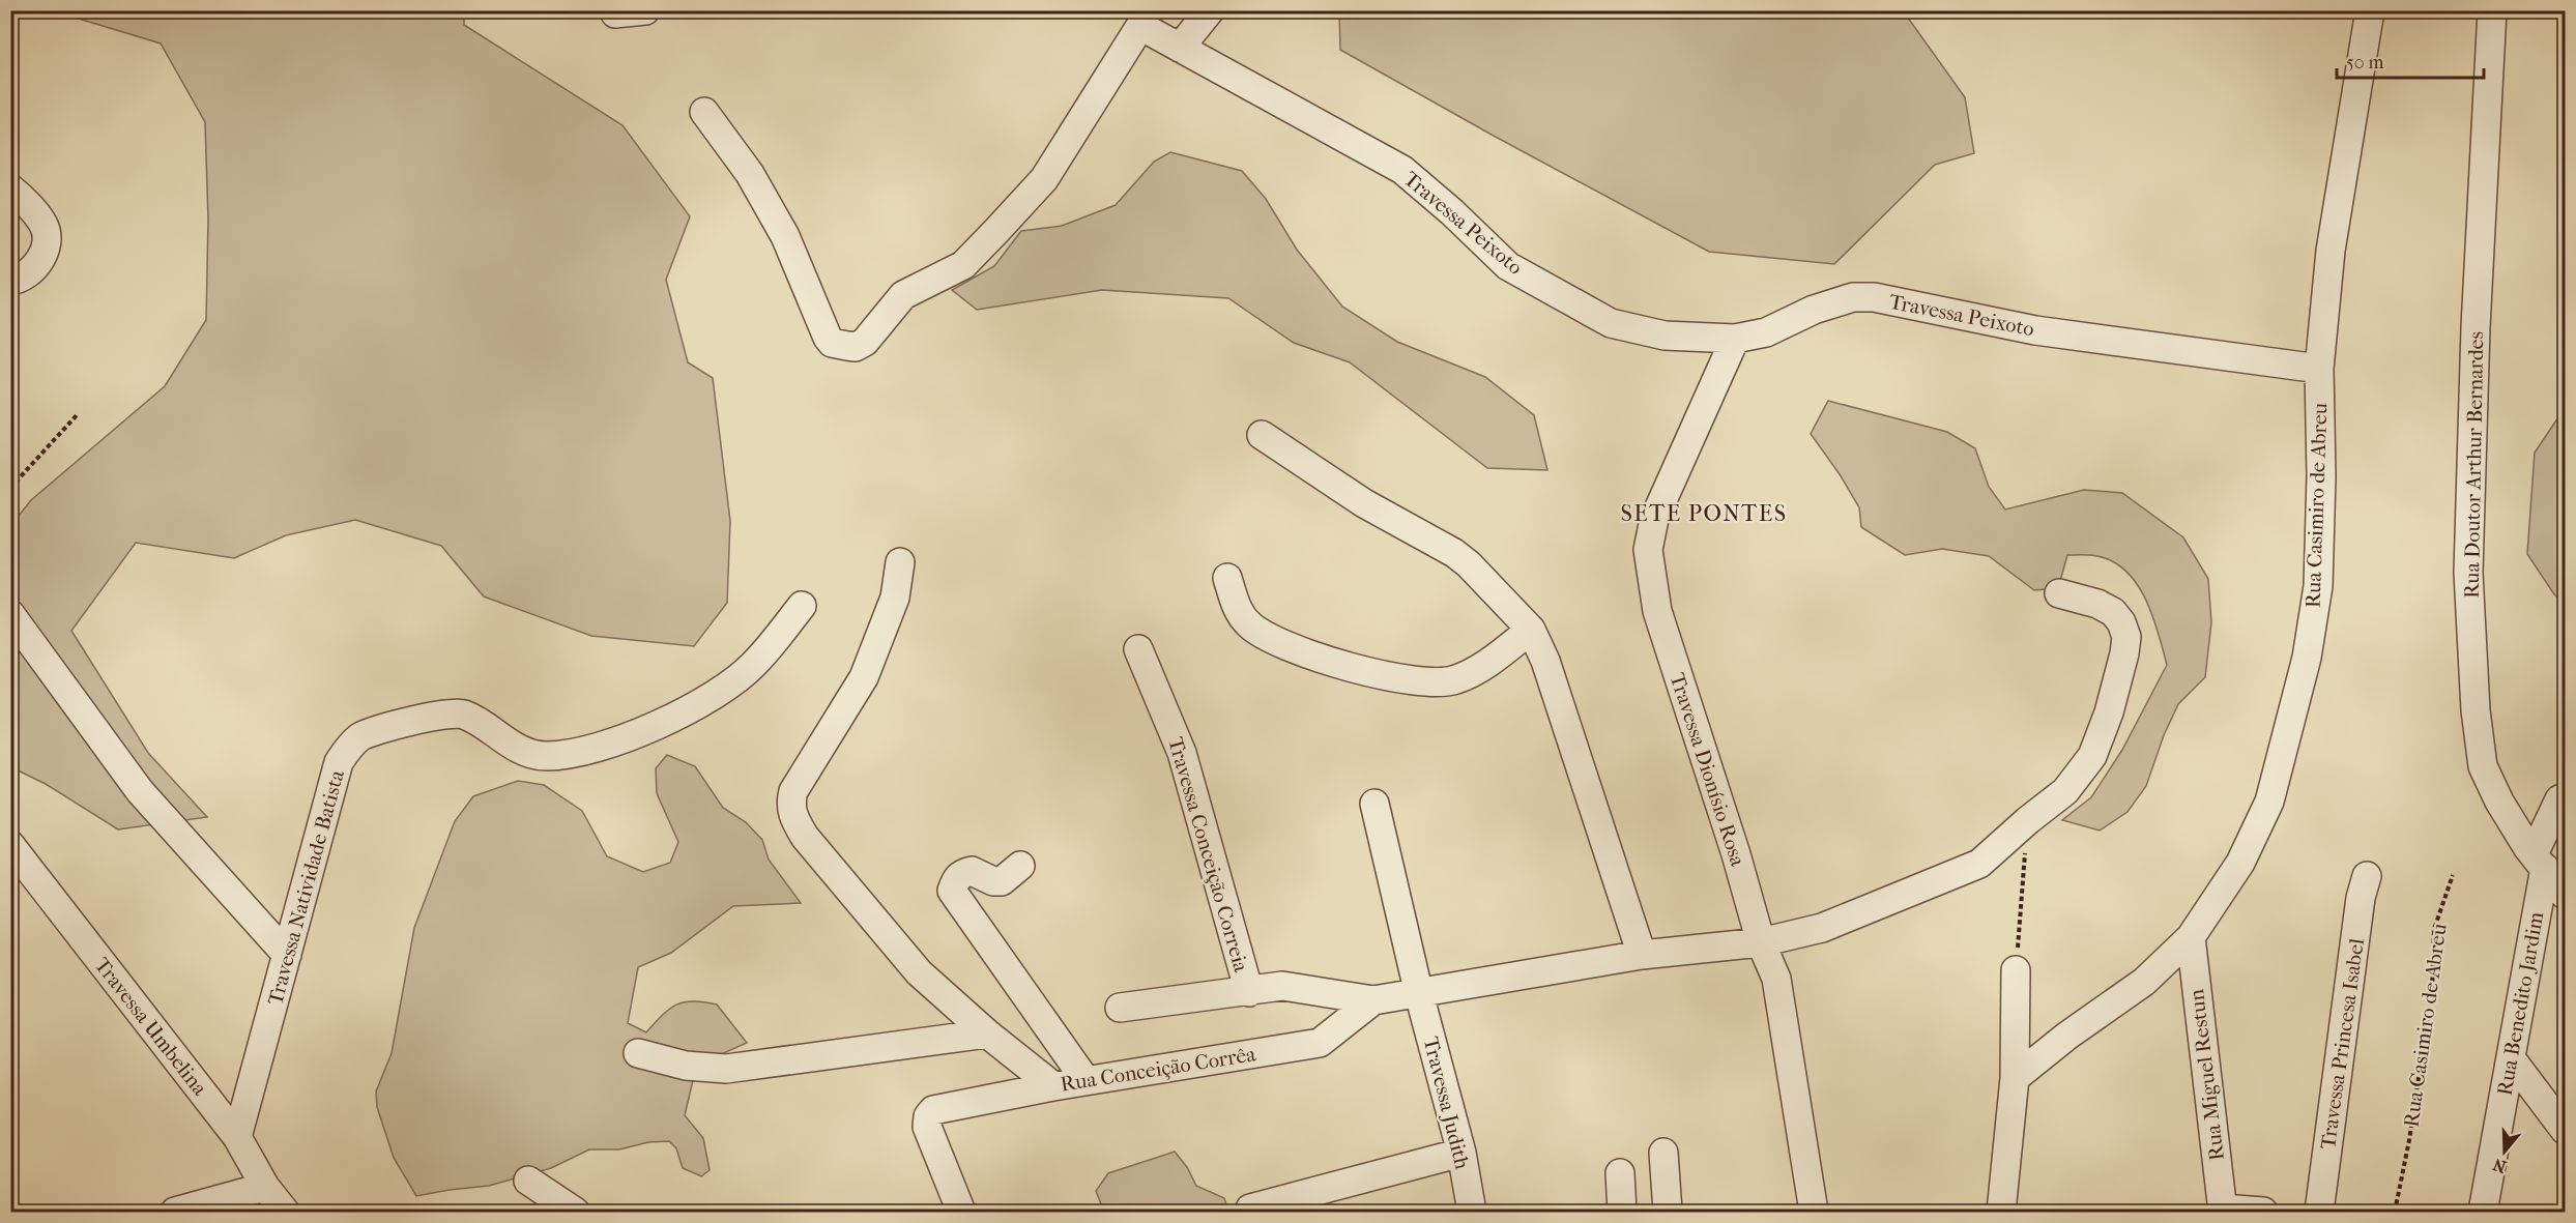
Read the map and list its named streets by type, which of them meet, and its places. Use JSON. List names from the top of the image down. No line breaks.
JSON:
{"streets":{"street":["Travessa Peixoto","Rua Doutor Arthur Bernardes","Rua Casimiro de Abreu","Travessa Dionísio Rosa","Travessa Conceição Correia","Travessa Natividade Batista","Rua Benedito Jardim","Travessa Umbelina","Travessa Princesa Isabel","Rua Conceição Corrêa","Rua Miguel Restun","Travessa Judith"]},"crossings":[["Travessa Peixoto","Rua Casimiro de Abreu"],["Travessa Peixoto","Travessa Dionísio Rosa"],["Rua Doutor Arthur Bernardes","Rua Benedito Jardim"],["Rua Casimiro de Abreu","Rua Miguel Restun"],["Travessa Natividade Batista","Travessa Umbelina"]],"districts":["SETE PONTES"],"scale_bar":"50 m","north":"bottom"}
